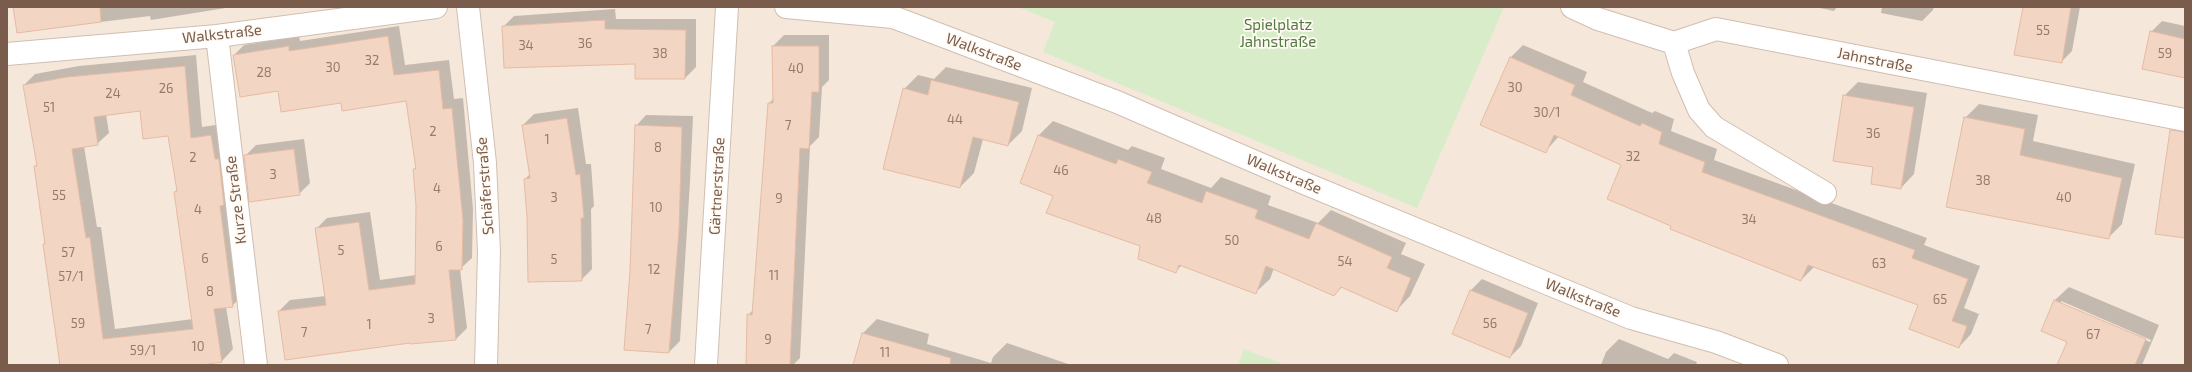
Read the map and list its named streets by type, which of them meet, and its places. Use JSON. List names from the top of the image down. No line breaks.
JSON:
{"streets":{"street":["Walkstraße","Jahnstraße","Schäferstraße","Gärtnerstraße","Kurze Straße"]},"crossings":[["Walkstraße","Kurze Straße"]],"parks":["Spielplatz Jahnstraße"],"house_numbers":["55","36","34","38","59","32","30","40","28","30","26","24","51","30/1","44","7","2","36","1","8","32","2","46","3","38","4","55","3","40","9","10","4","48","34","50","6","5","57","6","5","54","63","12","11","57/1","8","65","3","59","56","1","7","7","67","9","10","59/1","11"]}
